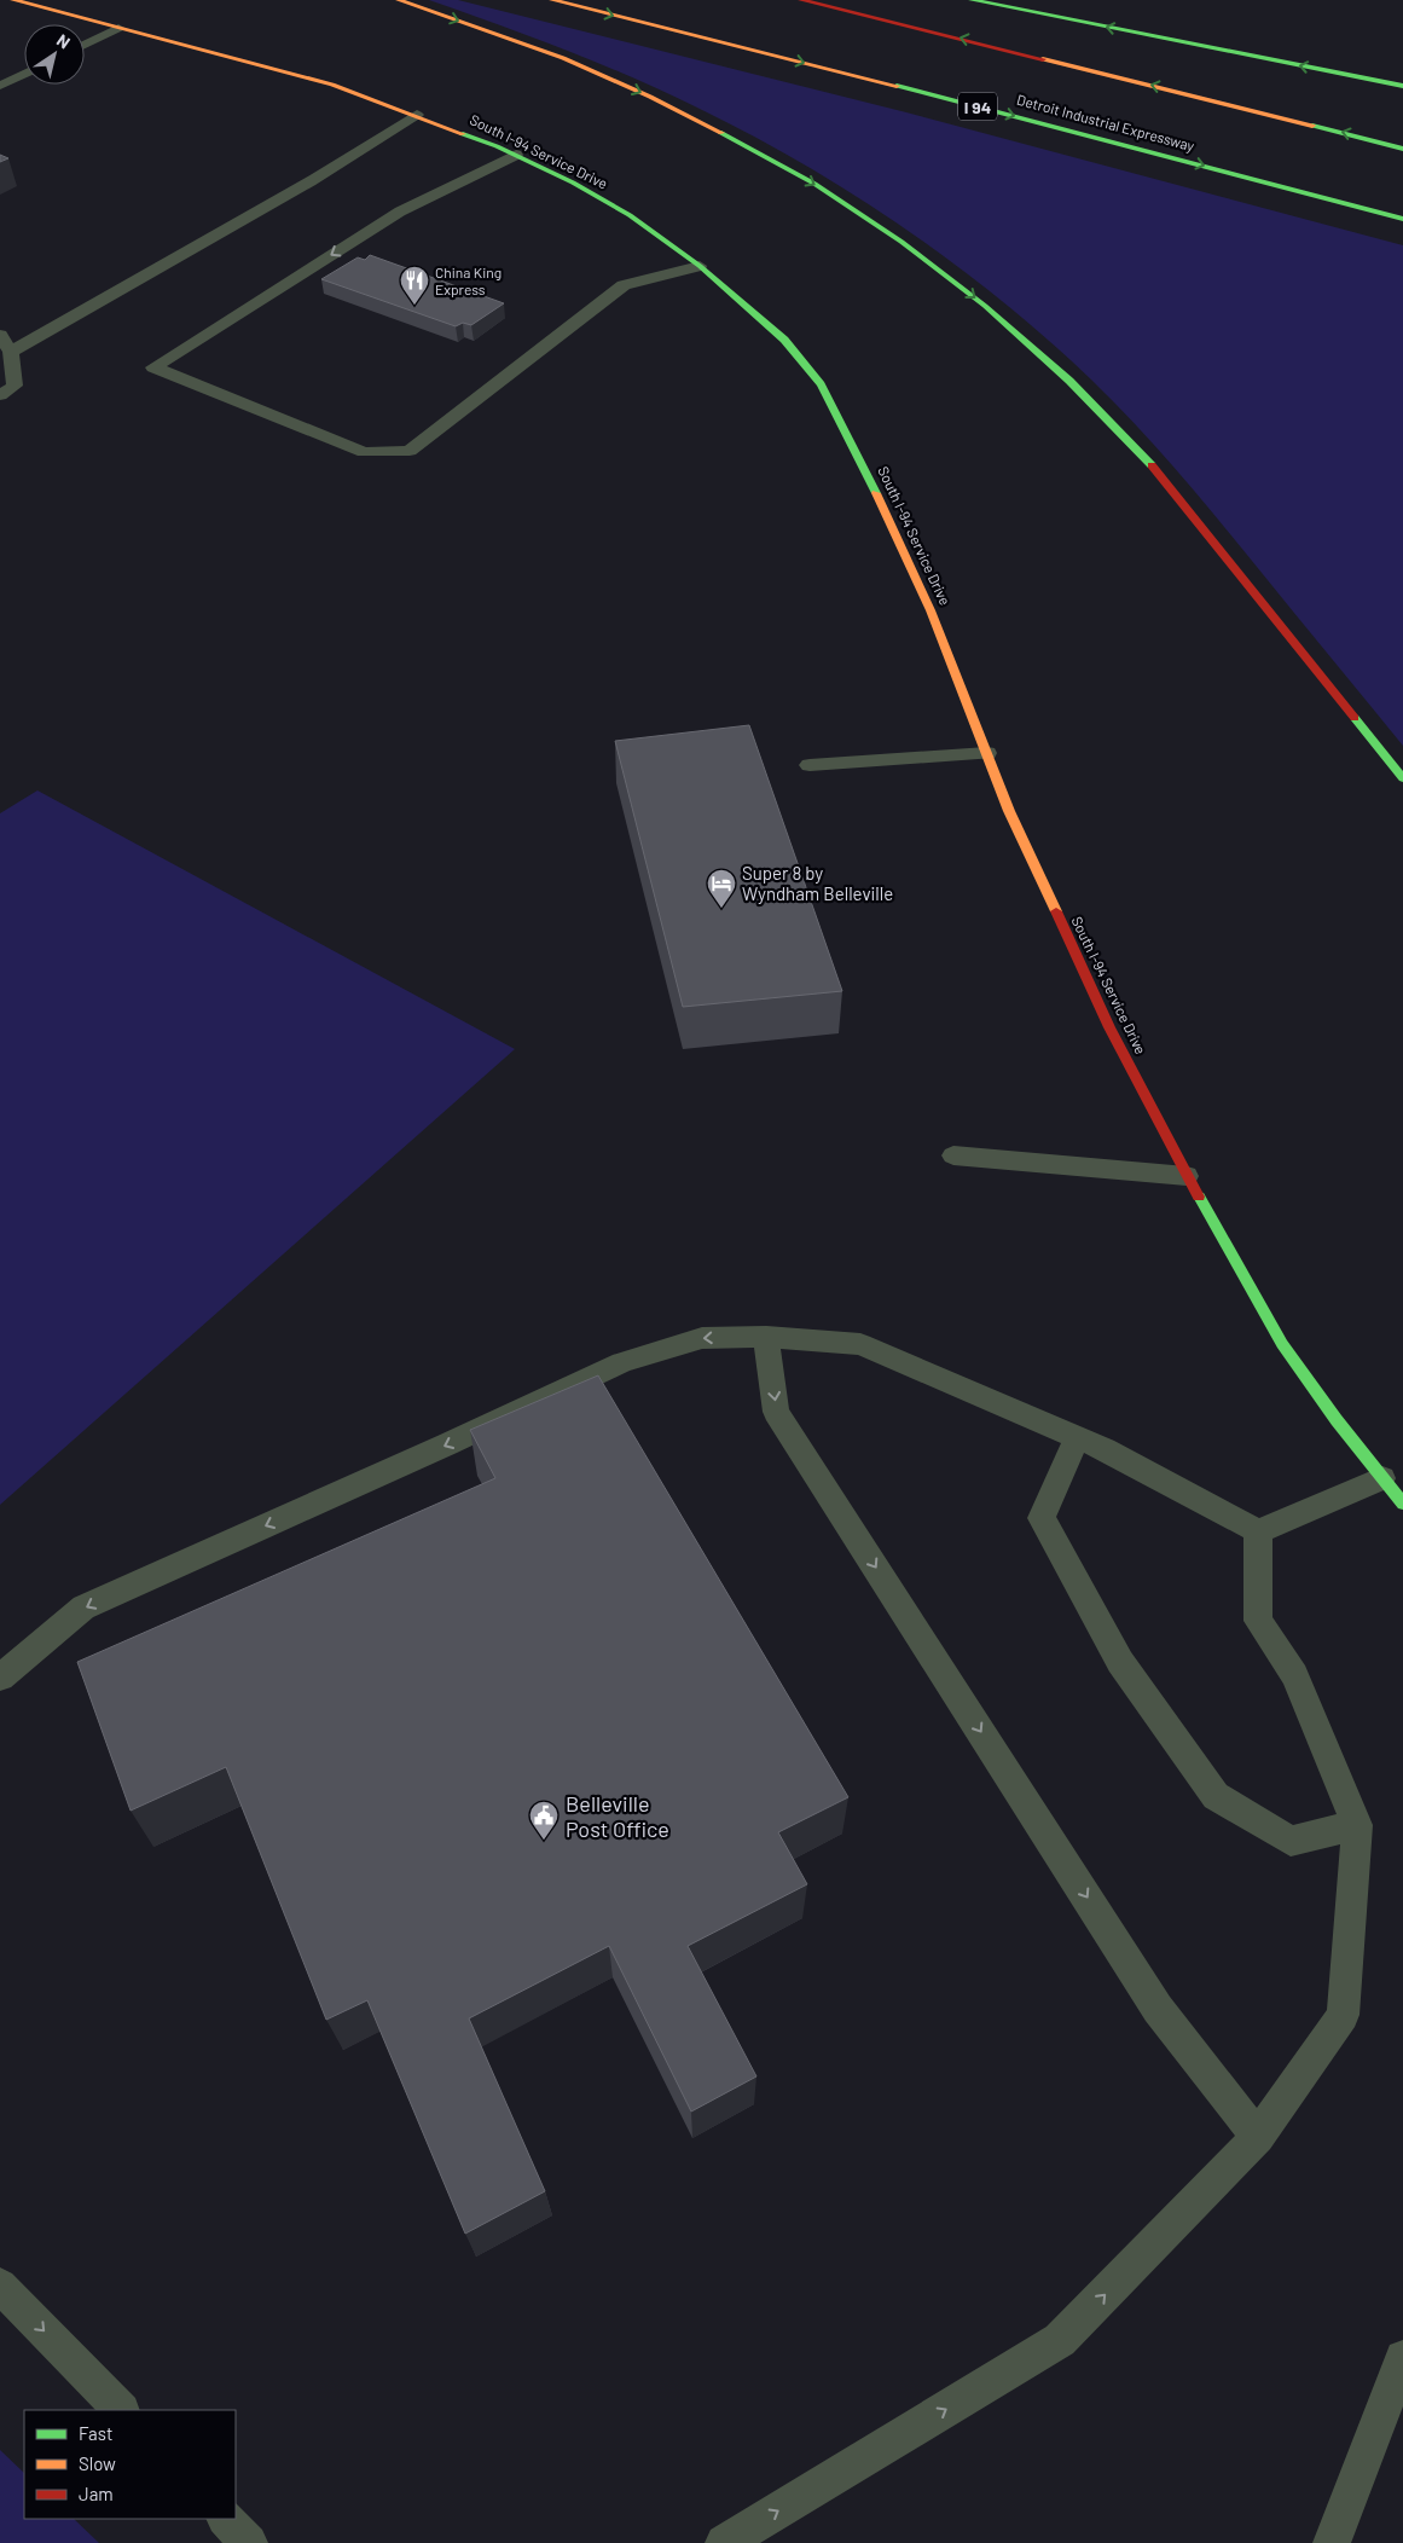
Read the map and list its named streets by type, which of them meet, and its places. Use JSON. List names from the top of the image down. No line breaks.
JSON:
{"streets":{"main road":["I 94","Detroit Industrial Expressway","South I-94 Service Drive"]},"places":{"restaurant":["China King Express"],"hotel":["Super 8 by Wyndham Belleville"],"public building":["Belleville Post Office"]},"legend":["Fast","Slow","Jam"],"north":"top right"}
